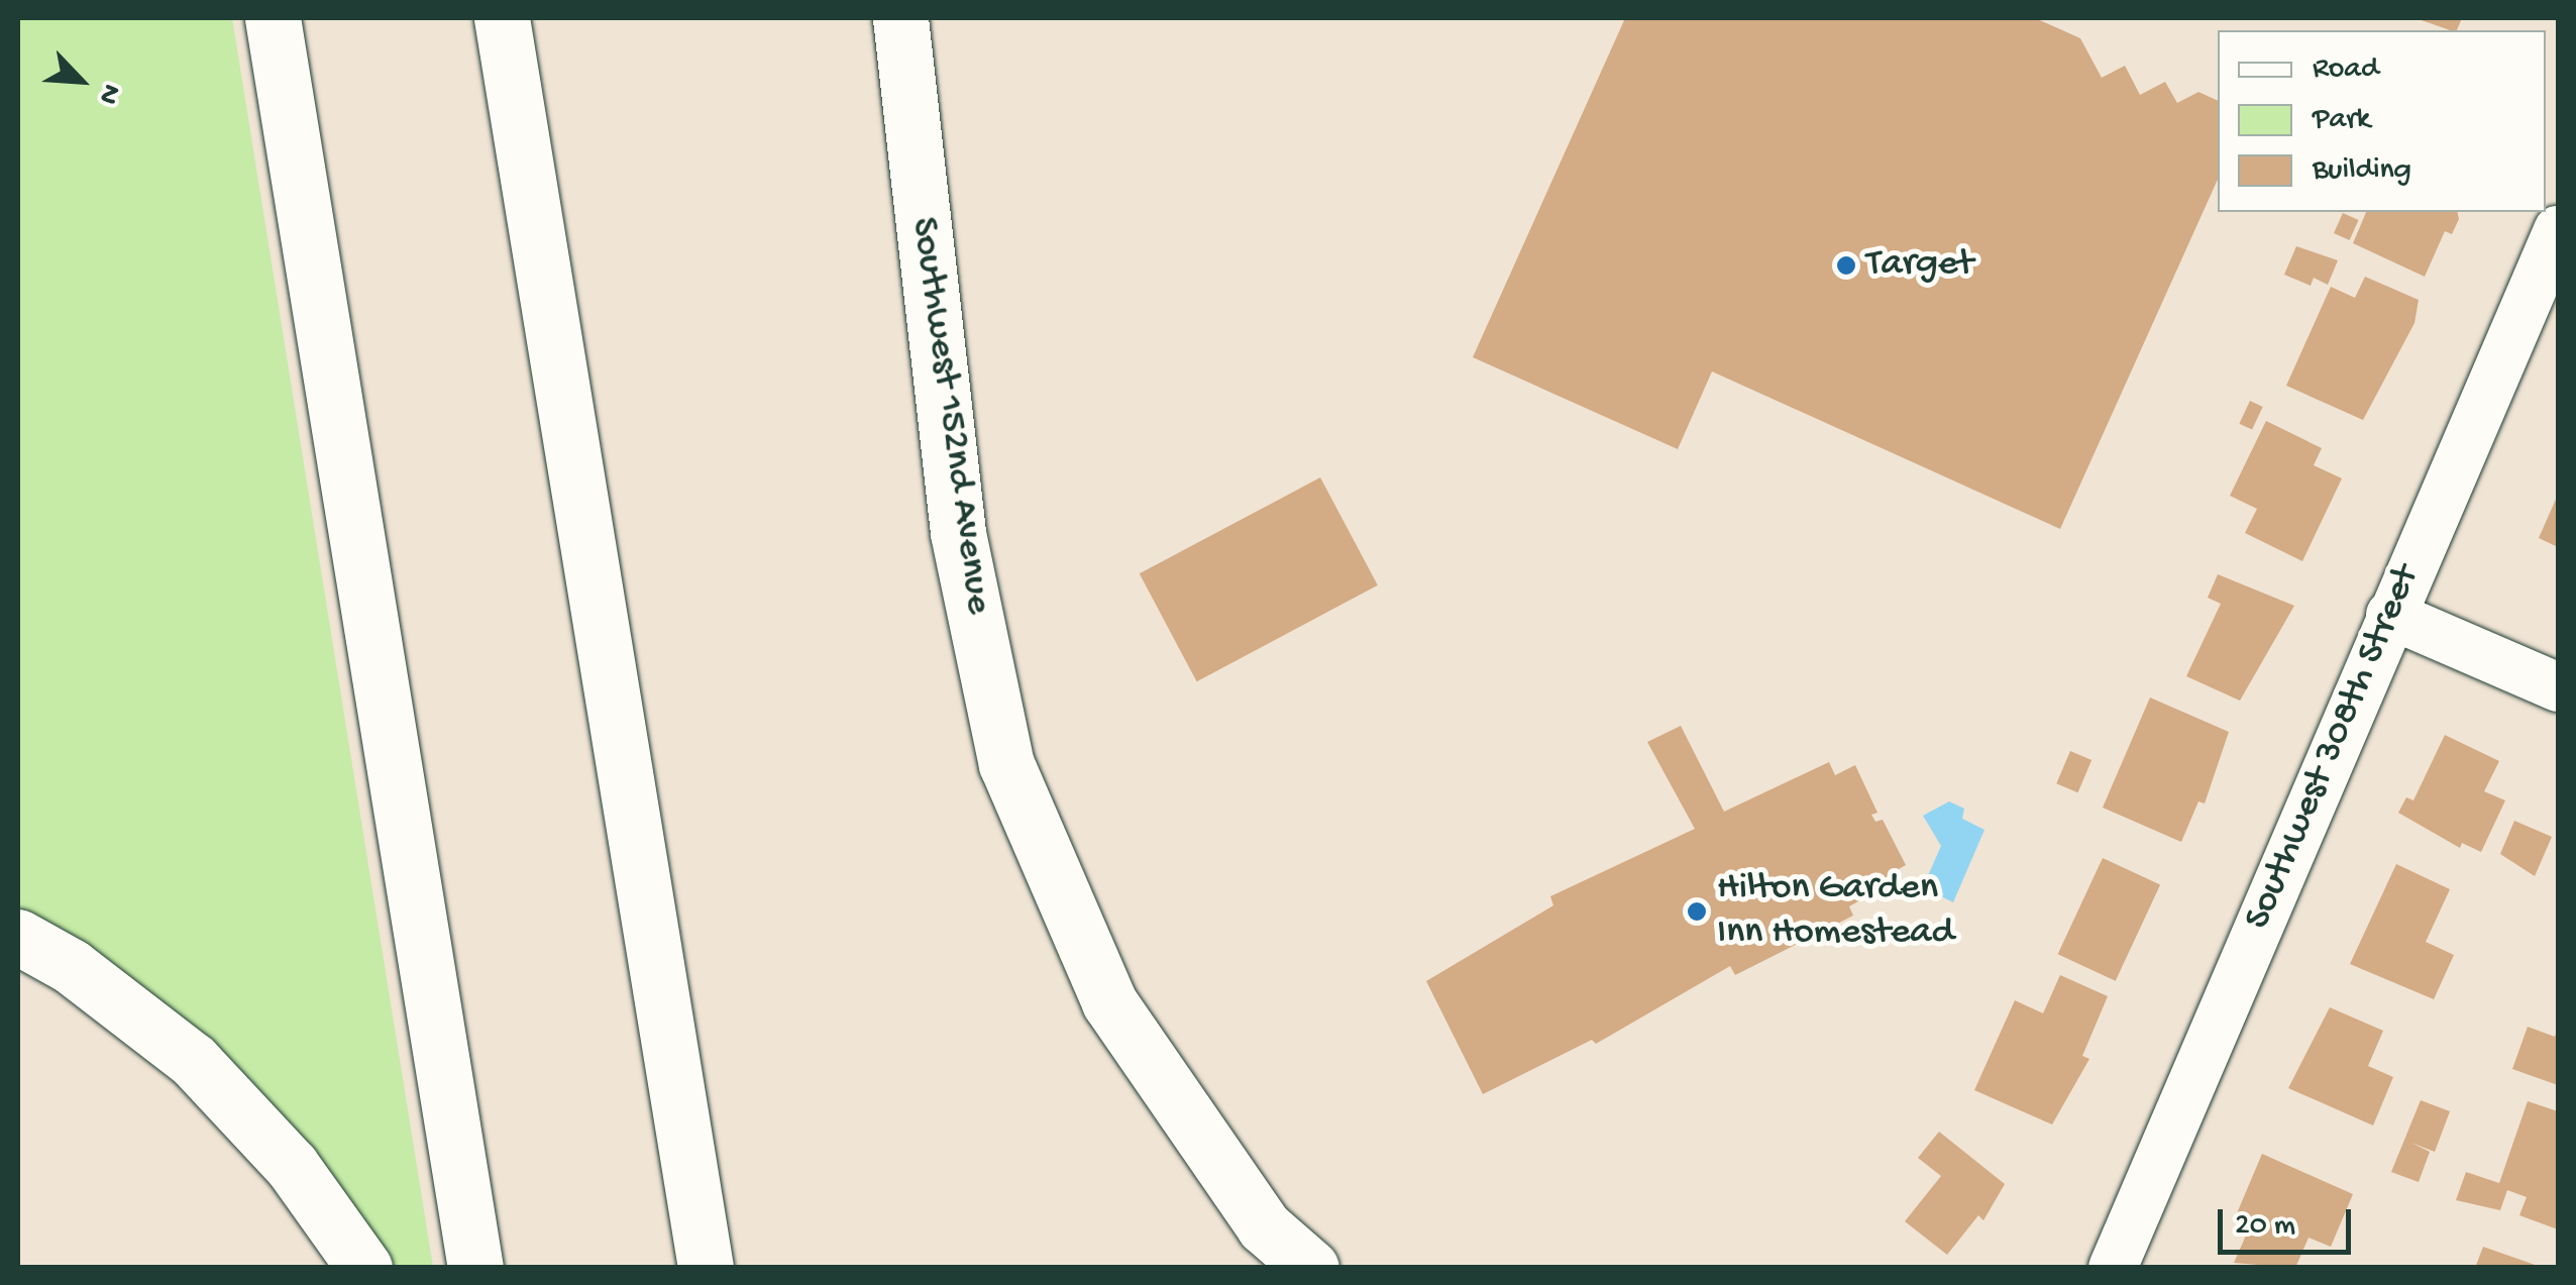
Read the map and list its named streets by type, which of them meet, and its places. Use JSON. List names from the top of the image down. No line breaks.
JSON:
{"streets":{"main road":["Southwest 152nd Avenue"],"street":["Southwest 308th Street"]},"places":["Target","Hilton Garden Inn Homestead"],"legend":["Road","Park","Building"],"scale_bar":"20 m","north":"bottom right"}
